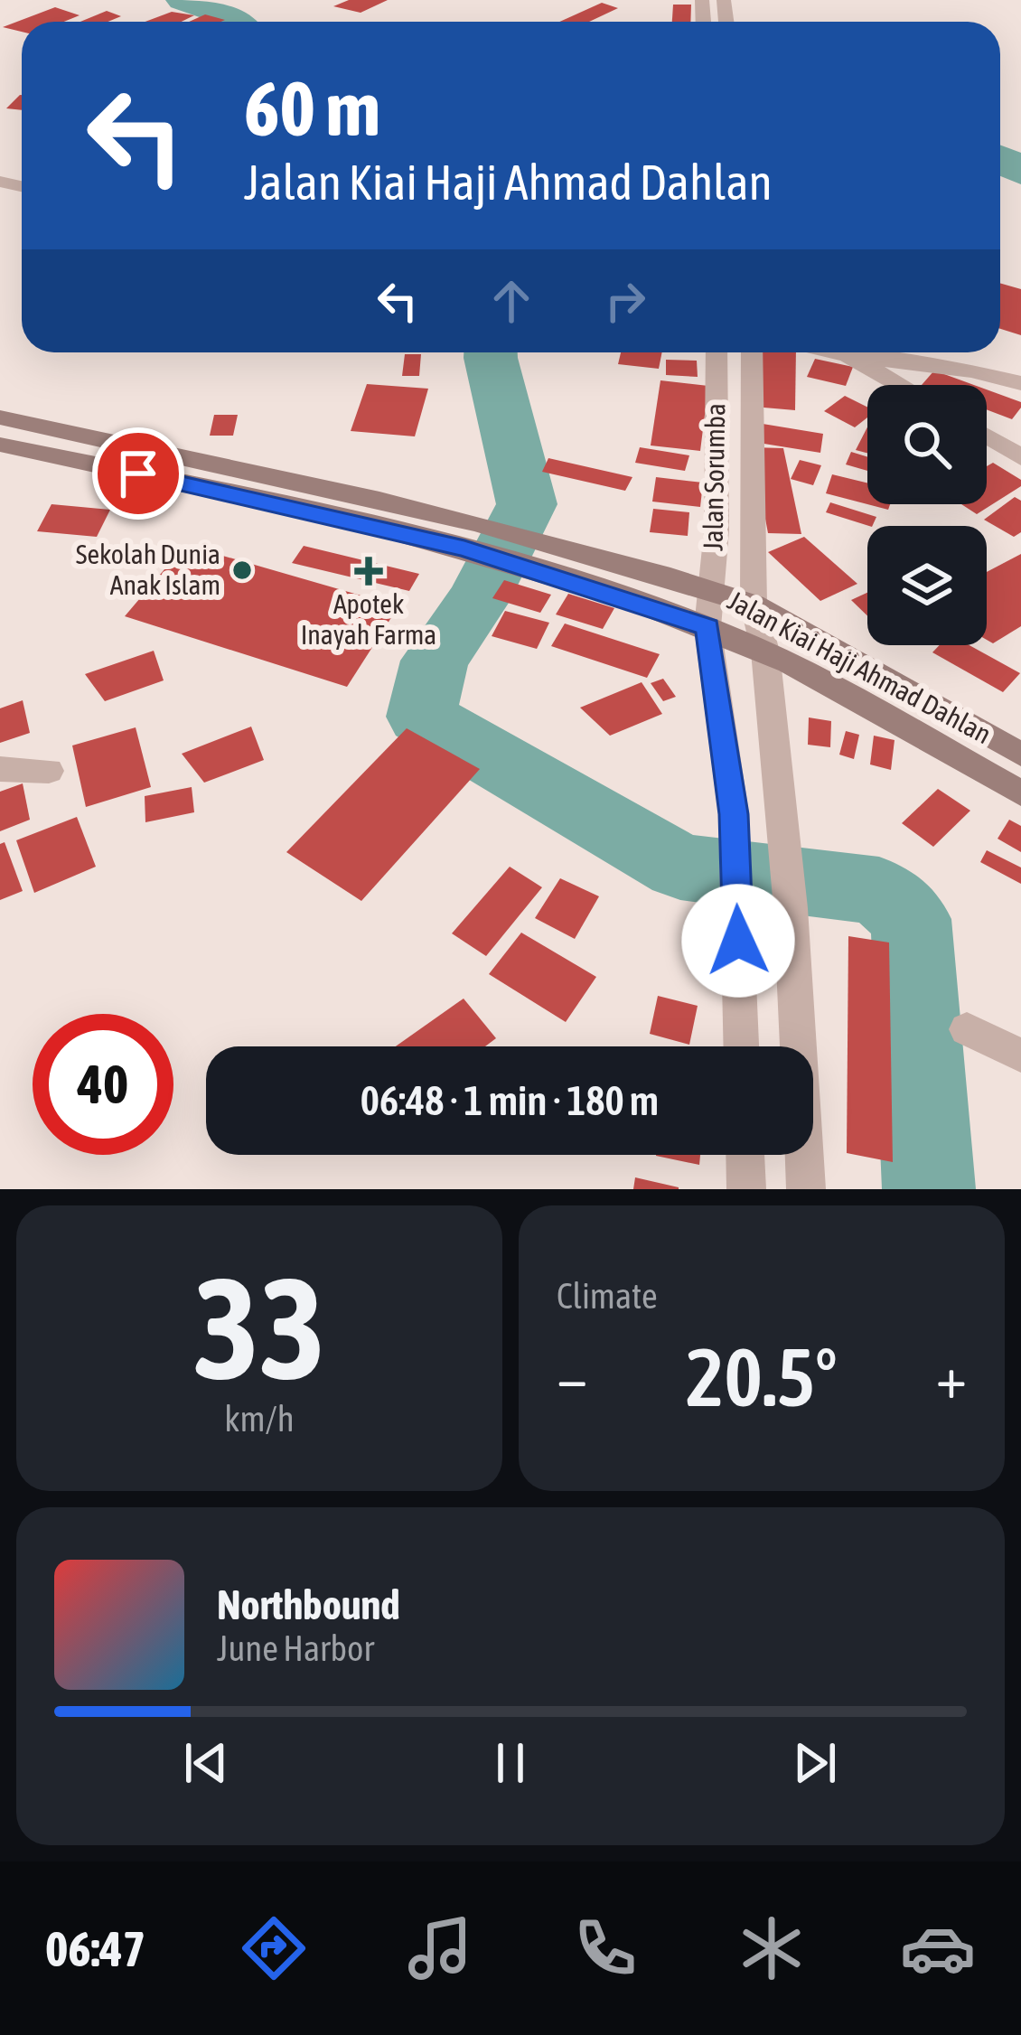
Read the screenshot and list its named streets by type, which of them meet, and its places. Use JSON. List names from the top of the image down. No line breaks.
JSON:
{"streets":{"main road":["Jalan Kiai Haji Ahmad Dahlan"],"street":["Jalan Sorumba"]},"crossings":[["Jalan Sorumba","Jalan Kiai Haji Ahmad Dahlan"]],"places":{"other":["Sekolah Dunia Anak Islam"],"health":["Apotek Inayah Farma"]},"page":{"turn":["60 m","Jalan Kiai Haji Ahmad Dahlan"],"limit":"40","trip":"06:48 · 1 min · 180 m","tile":[["33","km/h"],"Climate"],"heat":["−","20.5°","+"],"song":["Northbound","June Harbor"],"tabs":"06:47"}}
